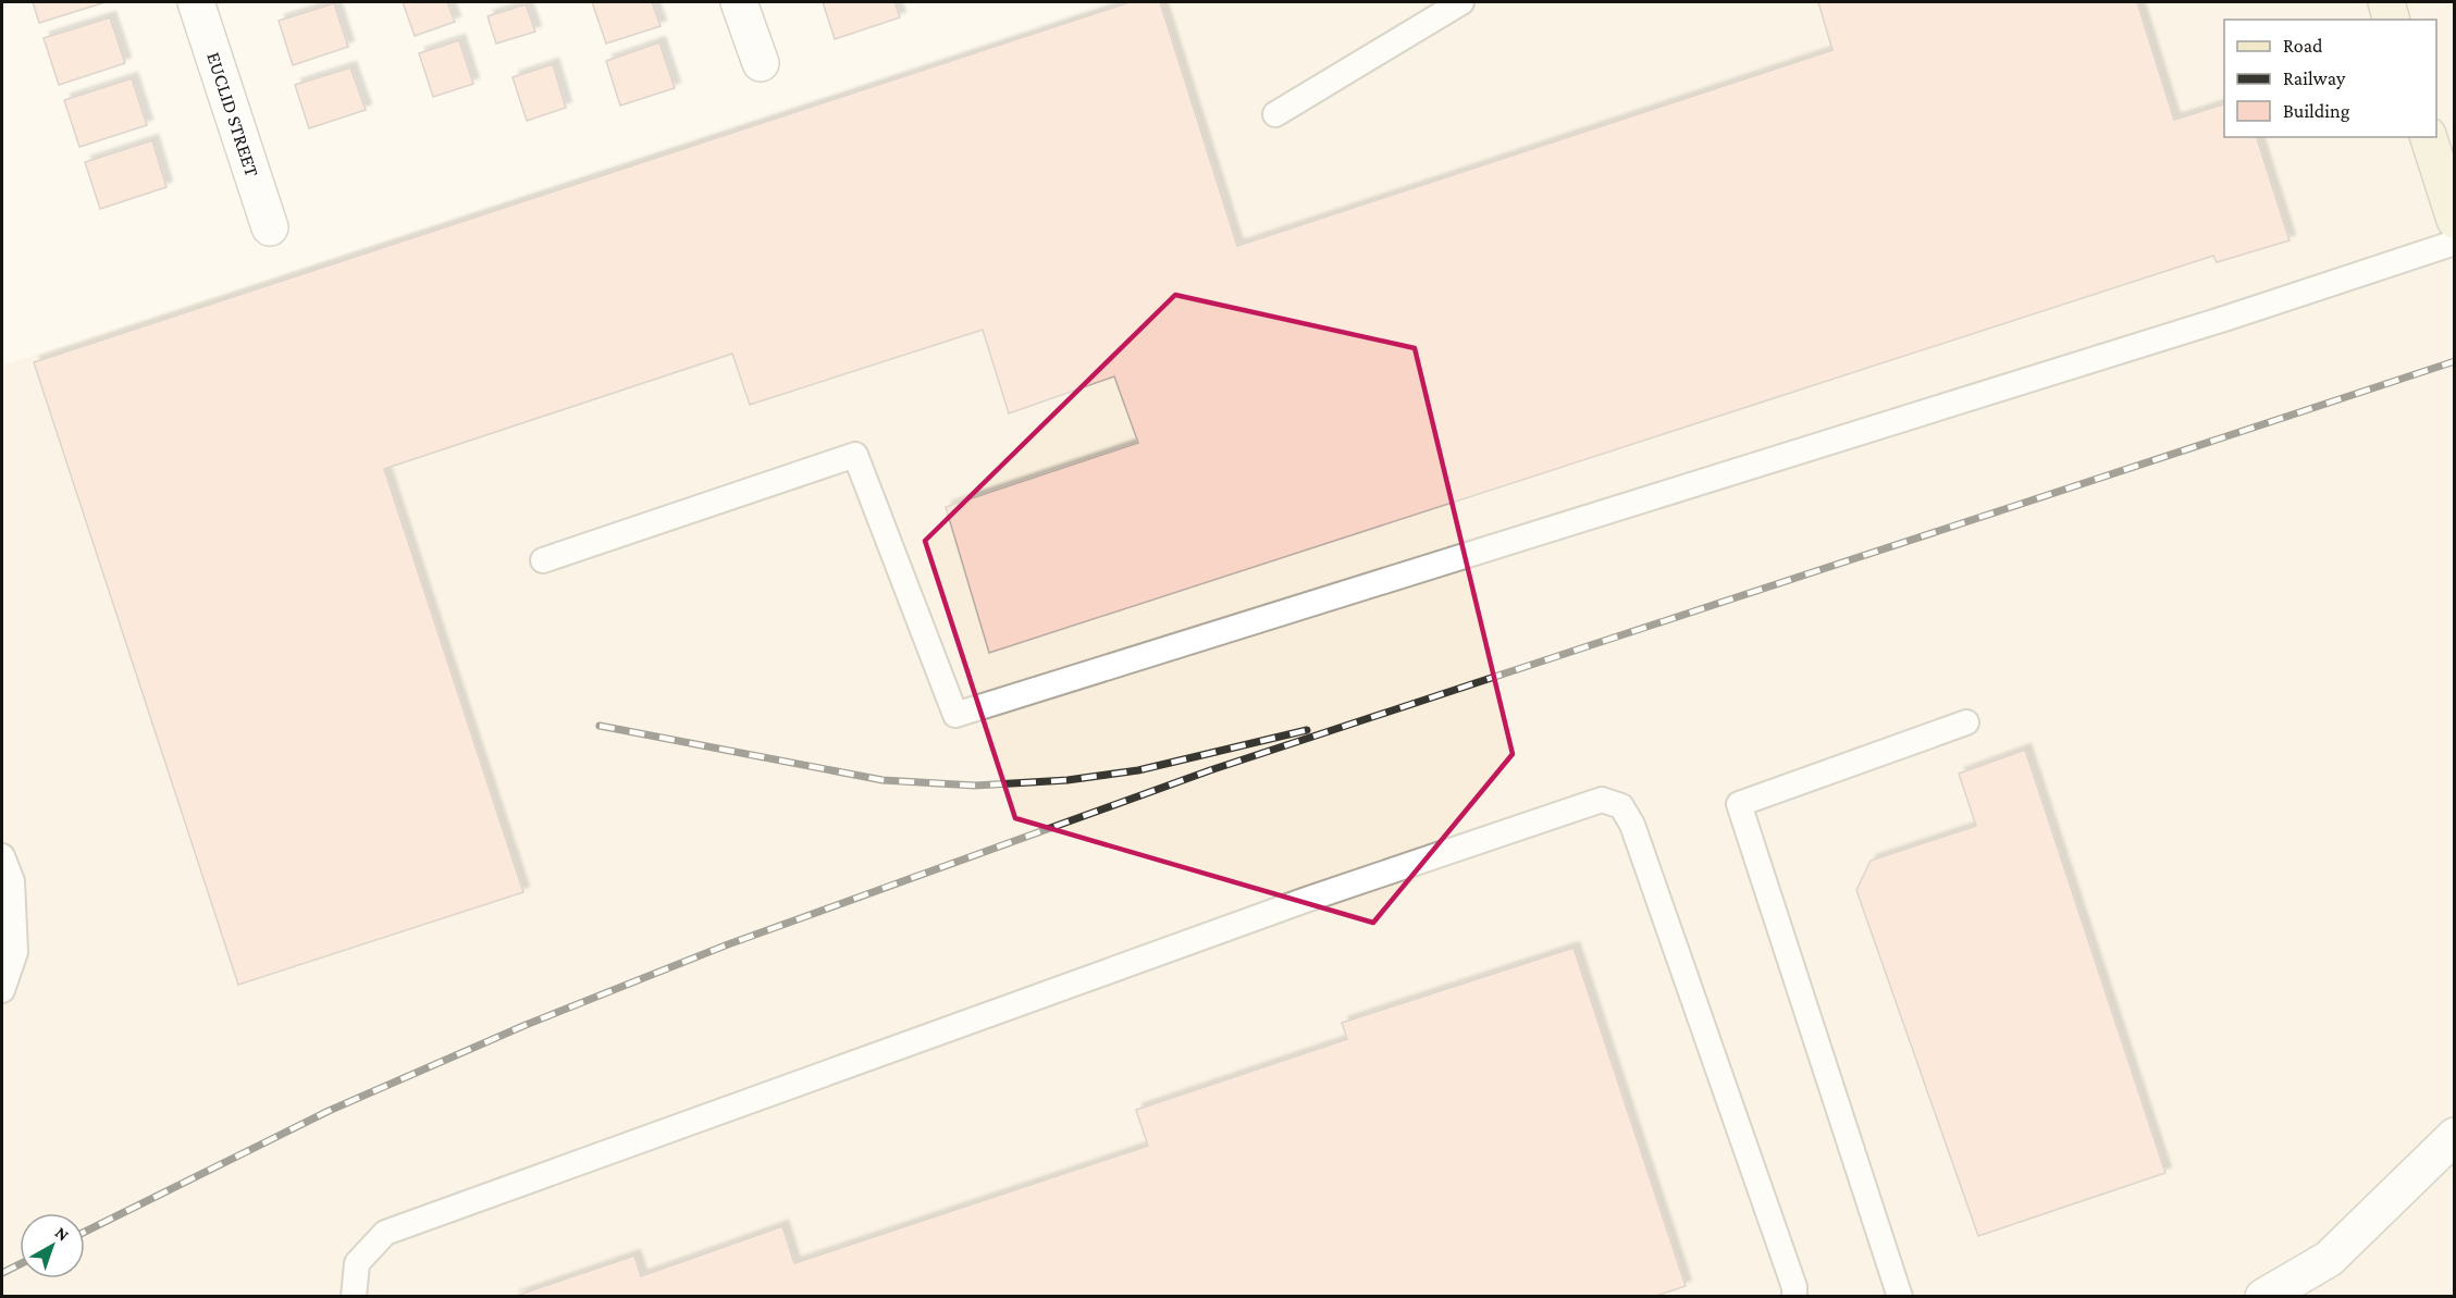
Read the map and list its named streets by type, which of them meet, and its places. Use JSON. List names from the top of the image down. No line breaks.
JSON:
{"streets":{"street":["EUCLID STREET"]},"legend":["Road","Railway","Building"],"north":"top right"}
